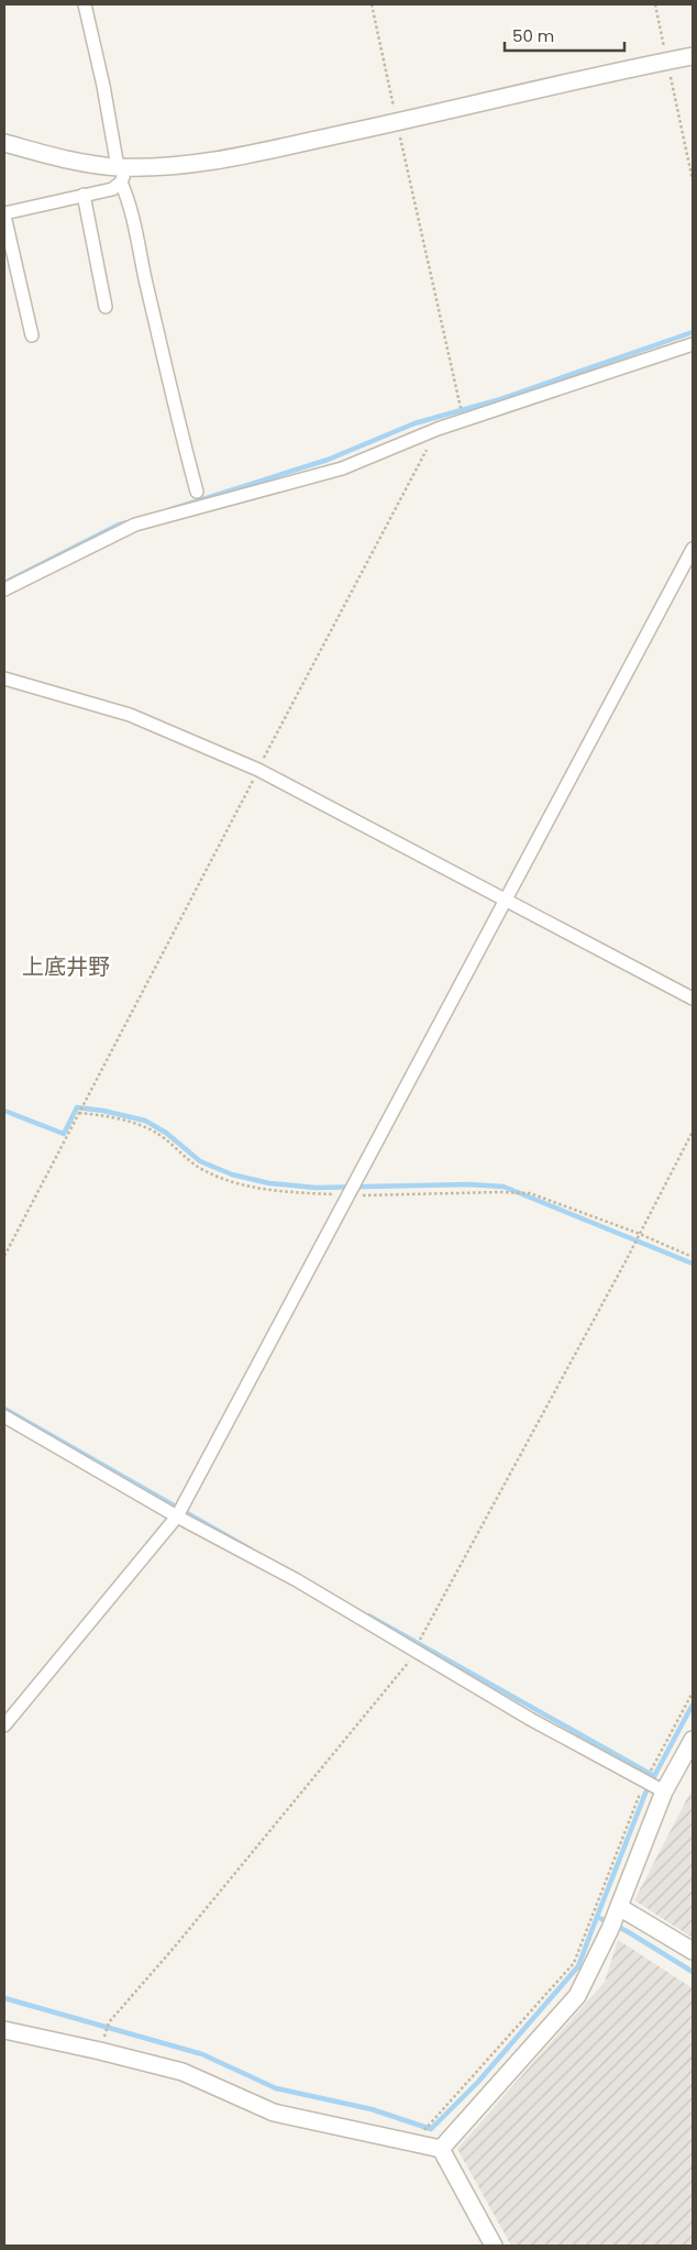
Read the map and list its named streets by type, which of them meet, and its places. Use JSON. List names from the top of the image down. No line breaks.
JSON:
{"districts":["上底井野"],"scale_bar":"50 m"}
